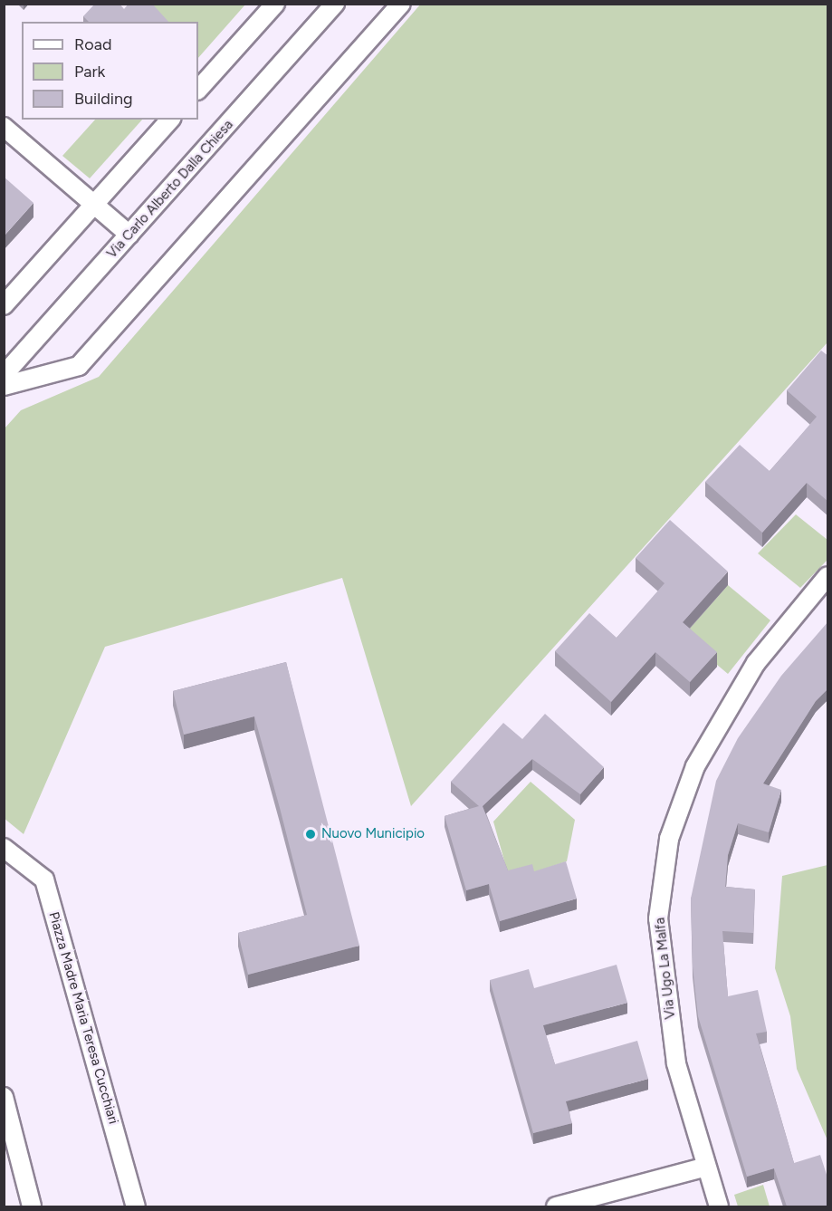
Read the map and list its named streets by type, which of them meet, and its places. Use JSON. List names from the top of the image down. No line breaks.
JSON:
{"streets":{"street":["Via Carlo Alberto Dalla Chiesa","Via Ugo La Malfa","Piazza Madre Maria Teresa Cucchiari"]},"places":["Nuovo Municipio"],"legend":["Road","Park","Building"]}
